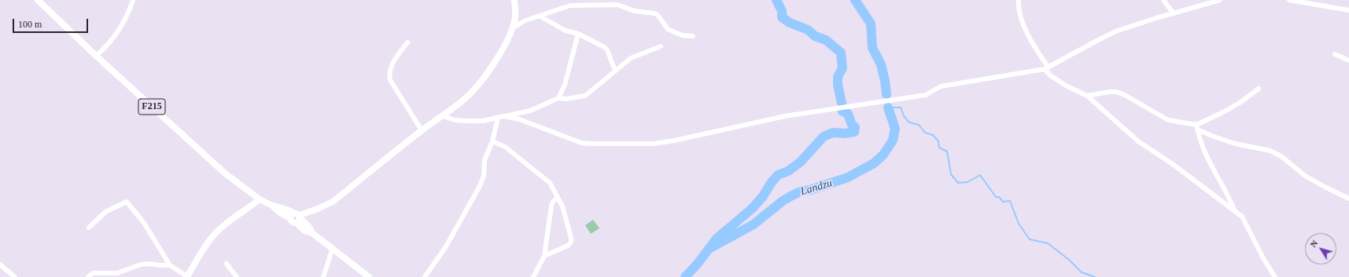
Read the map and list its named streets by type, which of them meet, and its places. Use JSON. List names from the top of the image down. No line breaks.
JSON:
{"streets":{"main road":["F215"]},"water":["Landzu"],"scale_bar":"100 m","north":"top left"}
